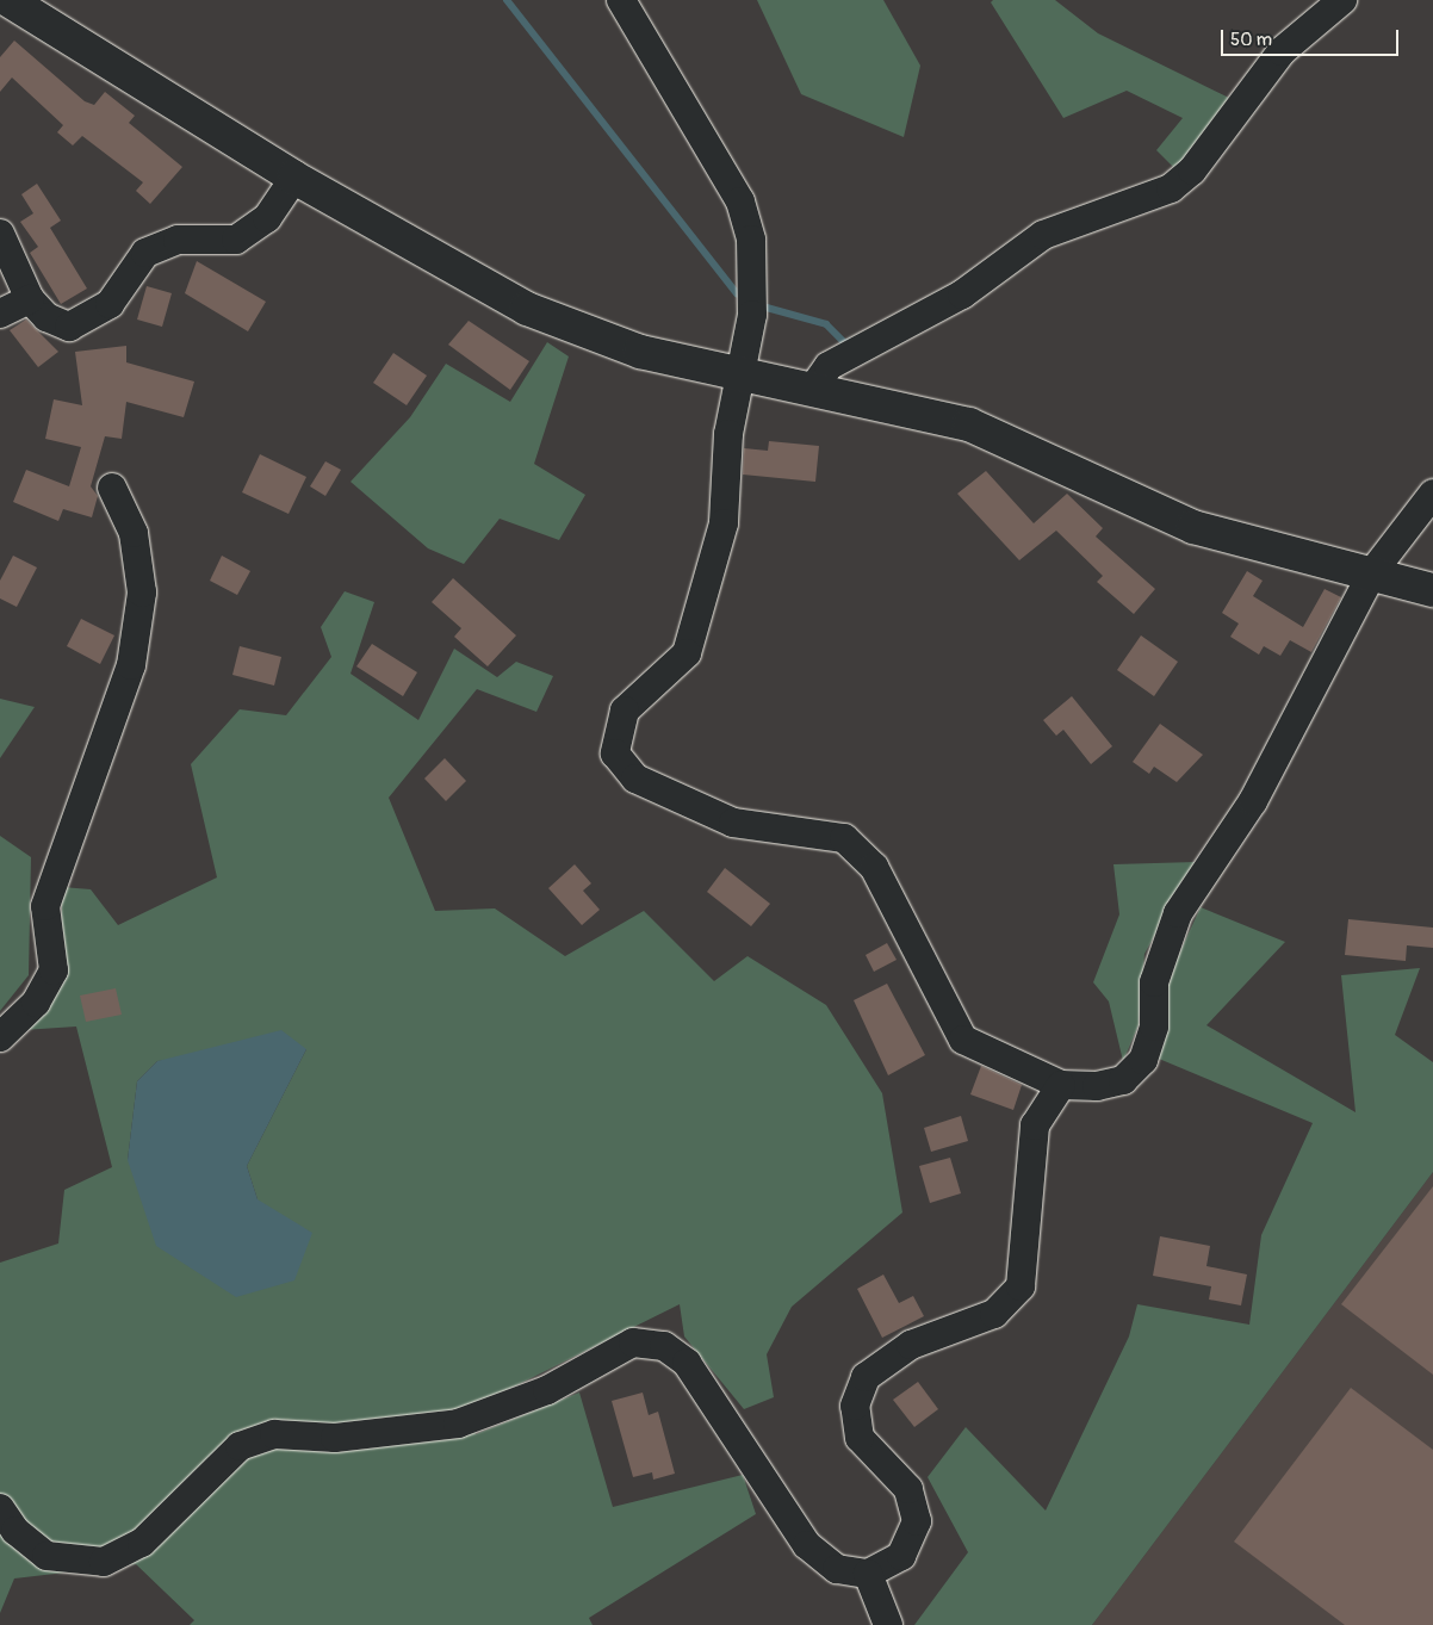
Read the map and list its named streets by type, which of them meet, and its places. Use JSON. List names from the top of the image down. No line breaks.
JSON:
{"scale_bar":"50 m"}
